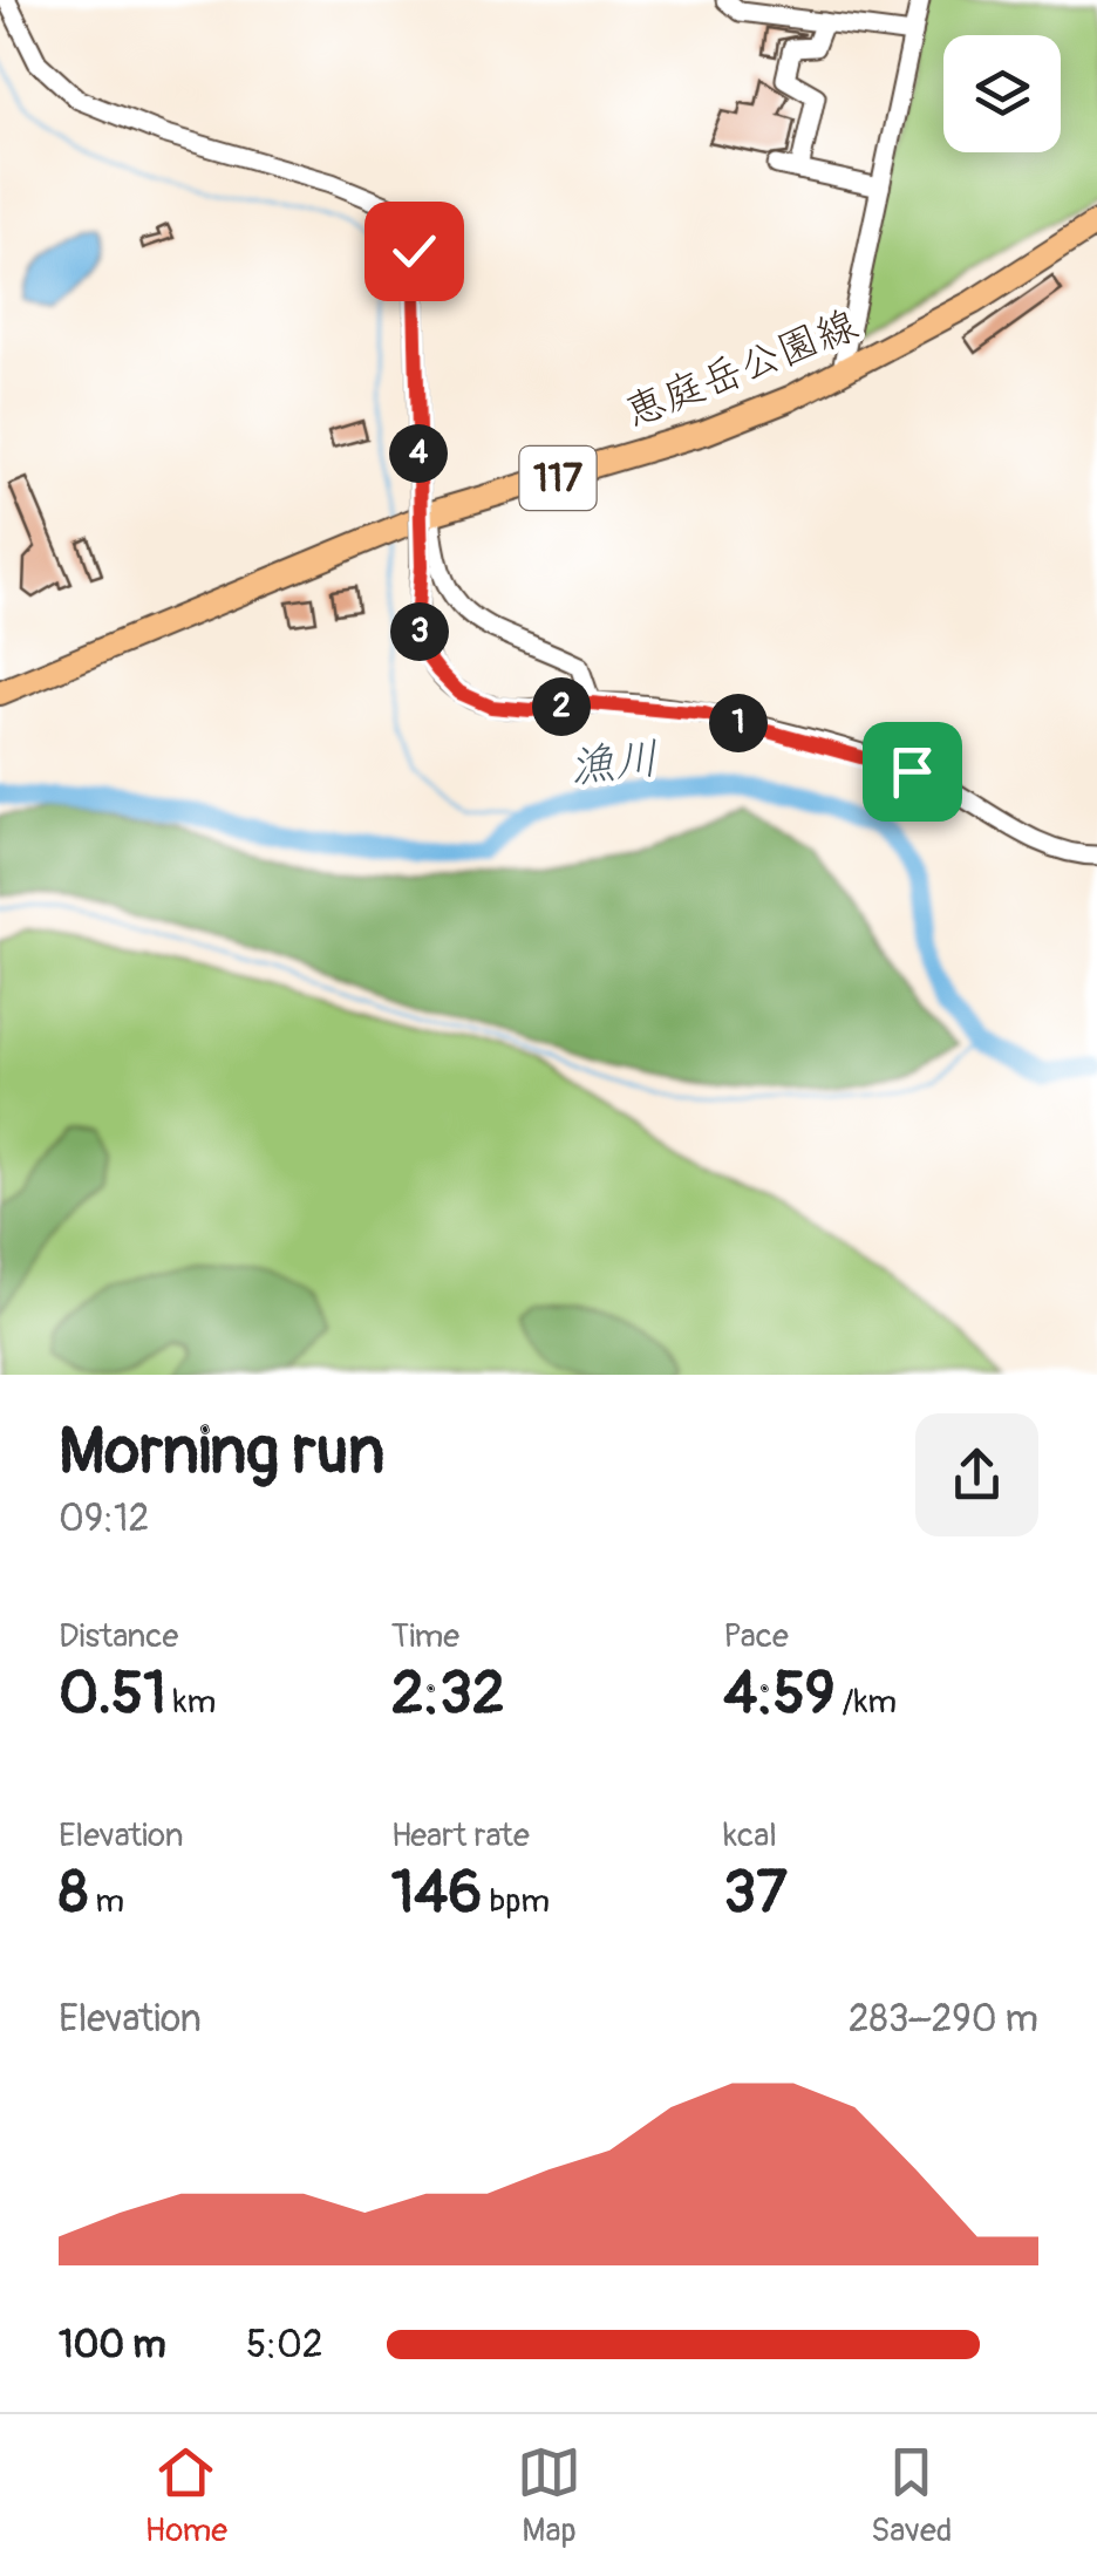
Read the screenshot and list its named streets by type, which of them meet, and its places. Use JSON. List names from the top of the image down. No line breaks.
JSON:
{"streets":{"main road":["恵庭岳公園線","117"]},"water":["漁川"],"page":{"pins":["4","3","2","1"],"heading":["Morning run","09:12"],"stats":[["Distance","0.51 km"],["Time","2:32"],["Pace","4:59 /km"],["Elevation","8 m"],["Heart rate","146 bpm"],["kcal","37"]],"chart":["Elevation","283–290 m"],"list":[{"name":"100 m","note":"5:02"}],"tabs":["Home","Map","Saved"]}}
